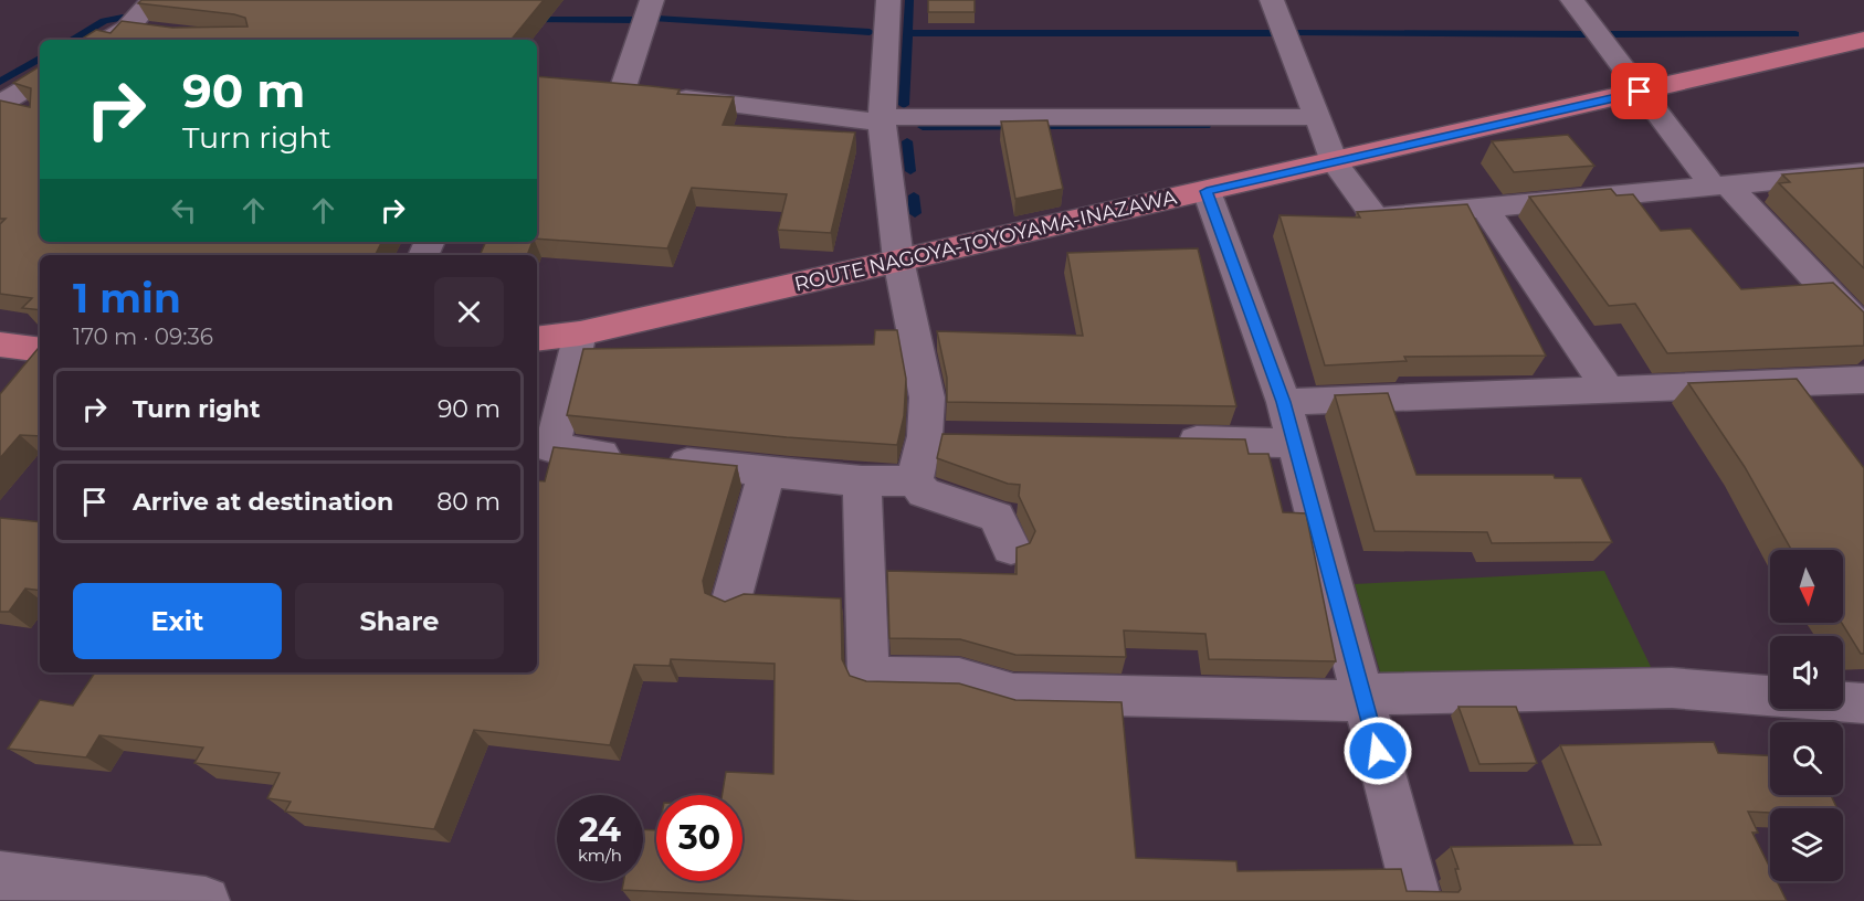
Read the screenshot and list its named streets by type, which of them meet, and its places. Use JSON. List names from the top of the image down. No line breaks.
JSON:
{"streets":{"main road":["ROUTE NAGOYA-TOYOYAMA-INAZAWA"]},"north":"bottom","page":{"turn":["90 m","Turn right"],"heading":["1 min","170 m · 09:36"],"list":[{"name":"Turn right","value":"90 m"},{"name":"Arrive at destination","value":"80 m"}],"buttons":["Exit","Share"],"speed":"24 km/h","limit":"30"}}
